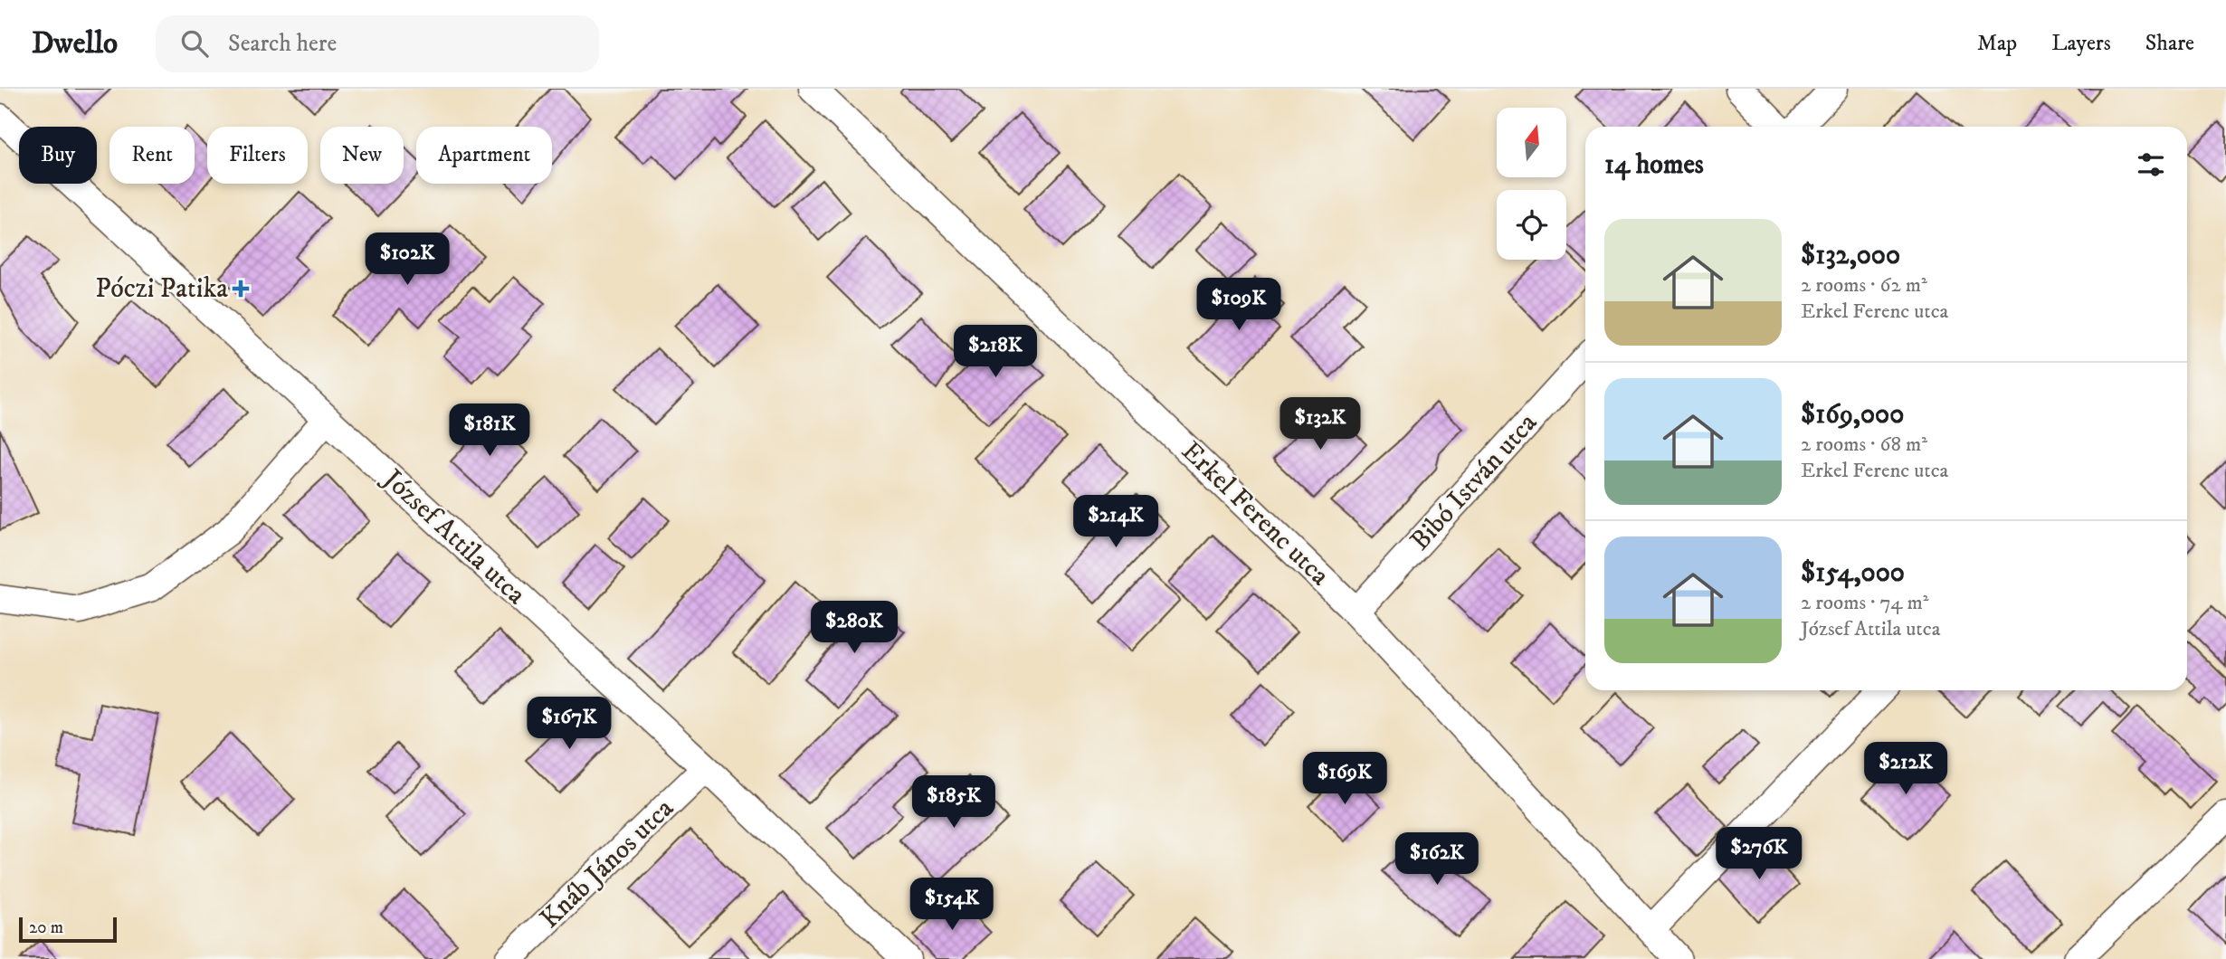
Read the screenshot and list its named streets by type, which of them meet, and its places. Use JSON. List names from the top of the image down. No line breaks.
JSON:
{"streets":{"street":["Bibó István utca","Erkel Ferenc utca","József Attila utca","Knáb János utca"]},"crossings":[["Bibó István utca","Erkel Ferenc utca"],["József Attila utca","Knáb János utca"]],"places":{"health":["Póczi Patika"]},"scale_bar":"20 m","north":"top","page":{"header":"Dwello","search":"Search here","nav":["Map","Layers","Share"],"chip":["Buy","Rent","Filters","New","Apartment"],"heading":"14 homes","list":[{"name":"$132,000","note":"2 rooms · 62 m² · Erkel Ferenc utca"},{"name":"$169,000","note":"2 rooms · 68 m² · Erkel Ferenc utca"},{"name":"$154,000","note":"2 rooms · 74 m² · József Attila utca"}],"price":["$102K","$109K","$218K","$132K","$181K","$214K","$280K","$167K","$212K","$169K","$185K","$276K","$162K","$154K"],"scale":"20 m"}}
